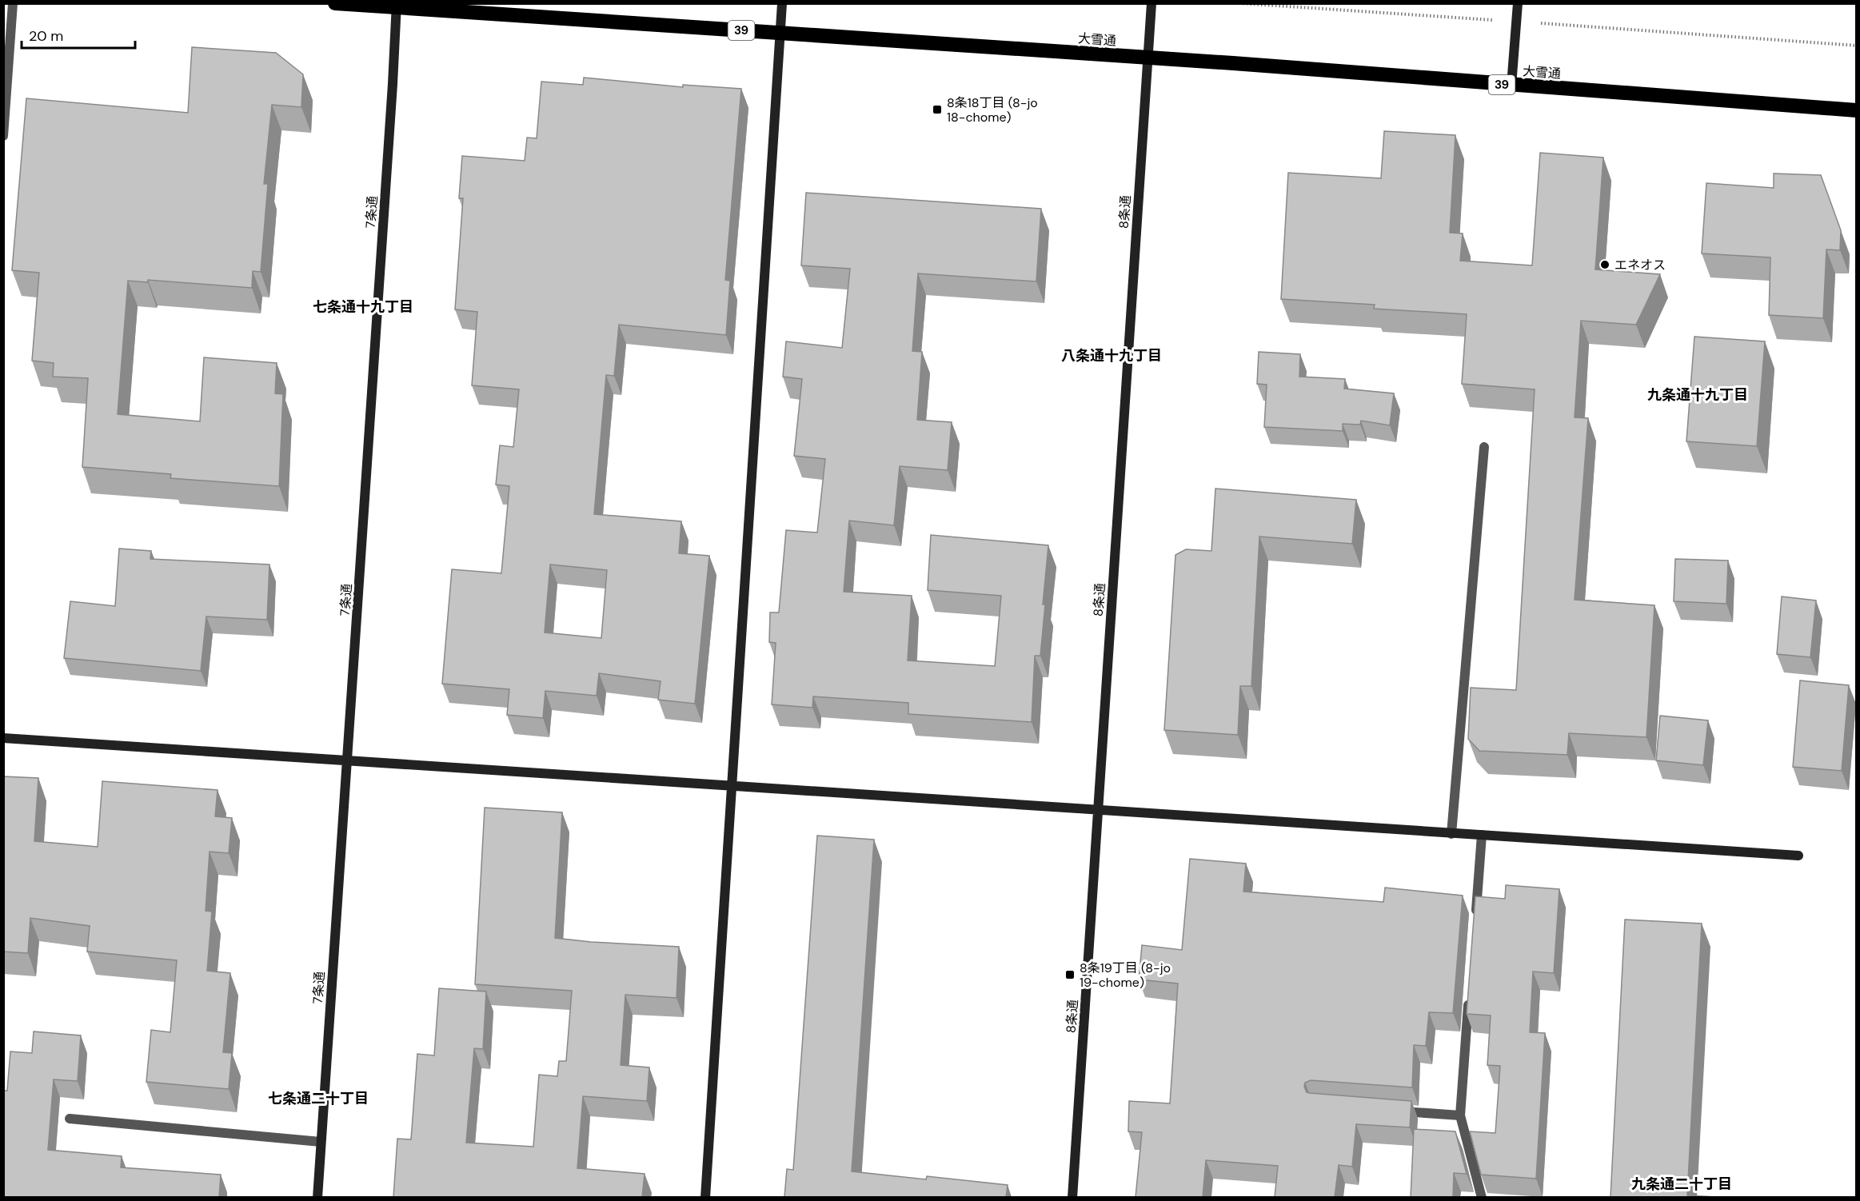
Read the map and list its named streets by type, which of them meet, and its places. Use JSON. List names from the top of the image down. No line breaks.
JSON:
{"streets":{"highway":["39","大雪通"],"street":["7条通","8条通"]},"crossings":[["大雪通","7条通"],["大雪通","8条通"]],"districts":["七条通十九丁目","八条通十九丁目","九条通十九丁目","七条通二十丁目","九条通二十丁目"],"places":{"transit":["8条18丁目 (8-jo 18-chome)","8条19丁目 (8-jo 19-chome)"],"other":["エネオス"]},"scale_bar":"20 m"}
